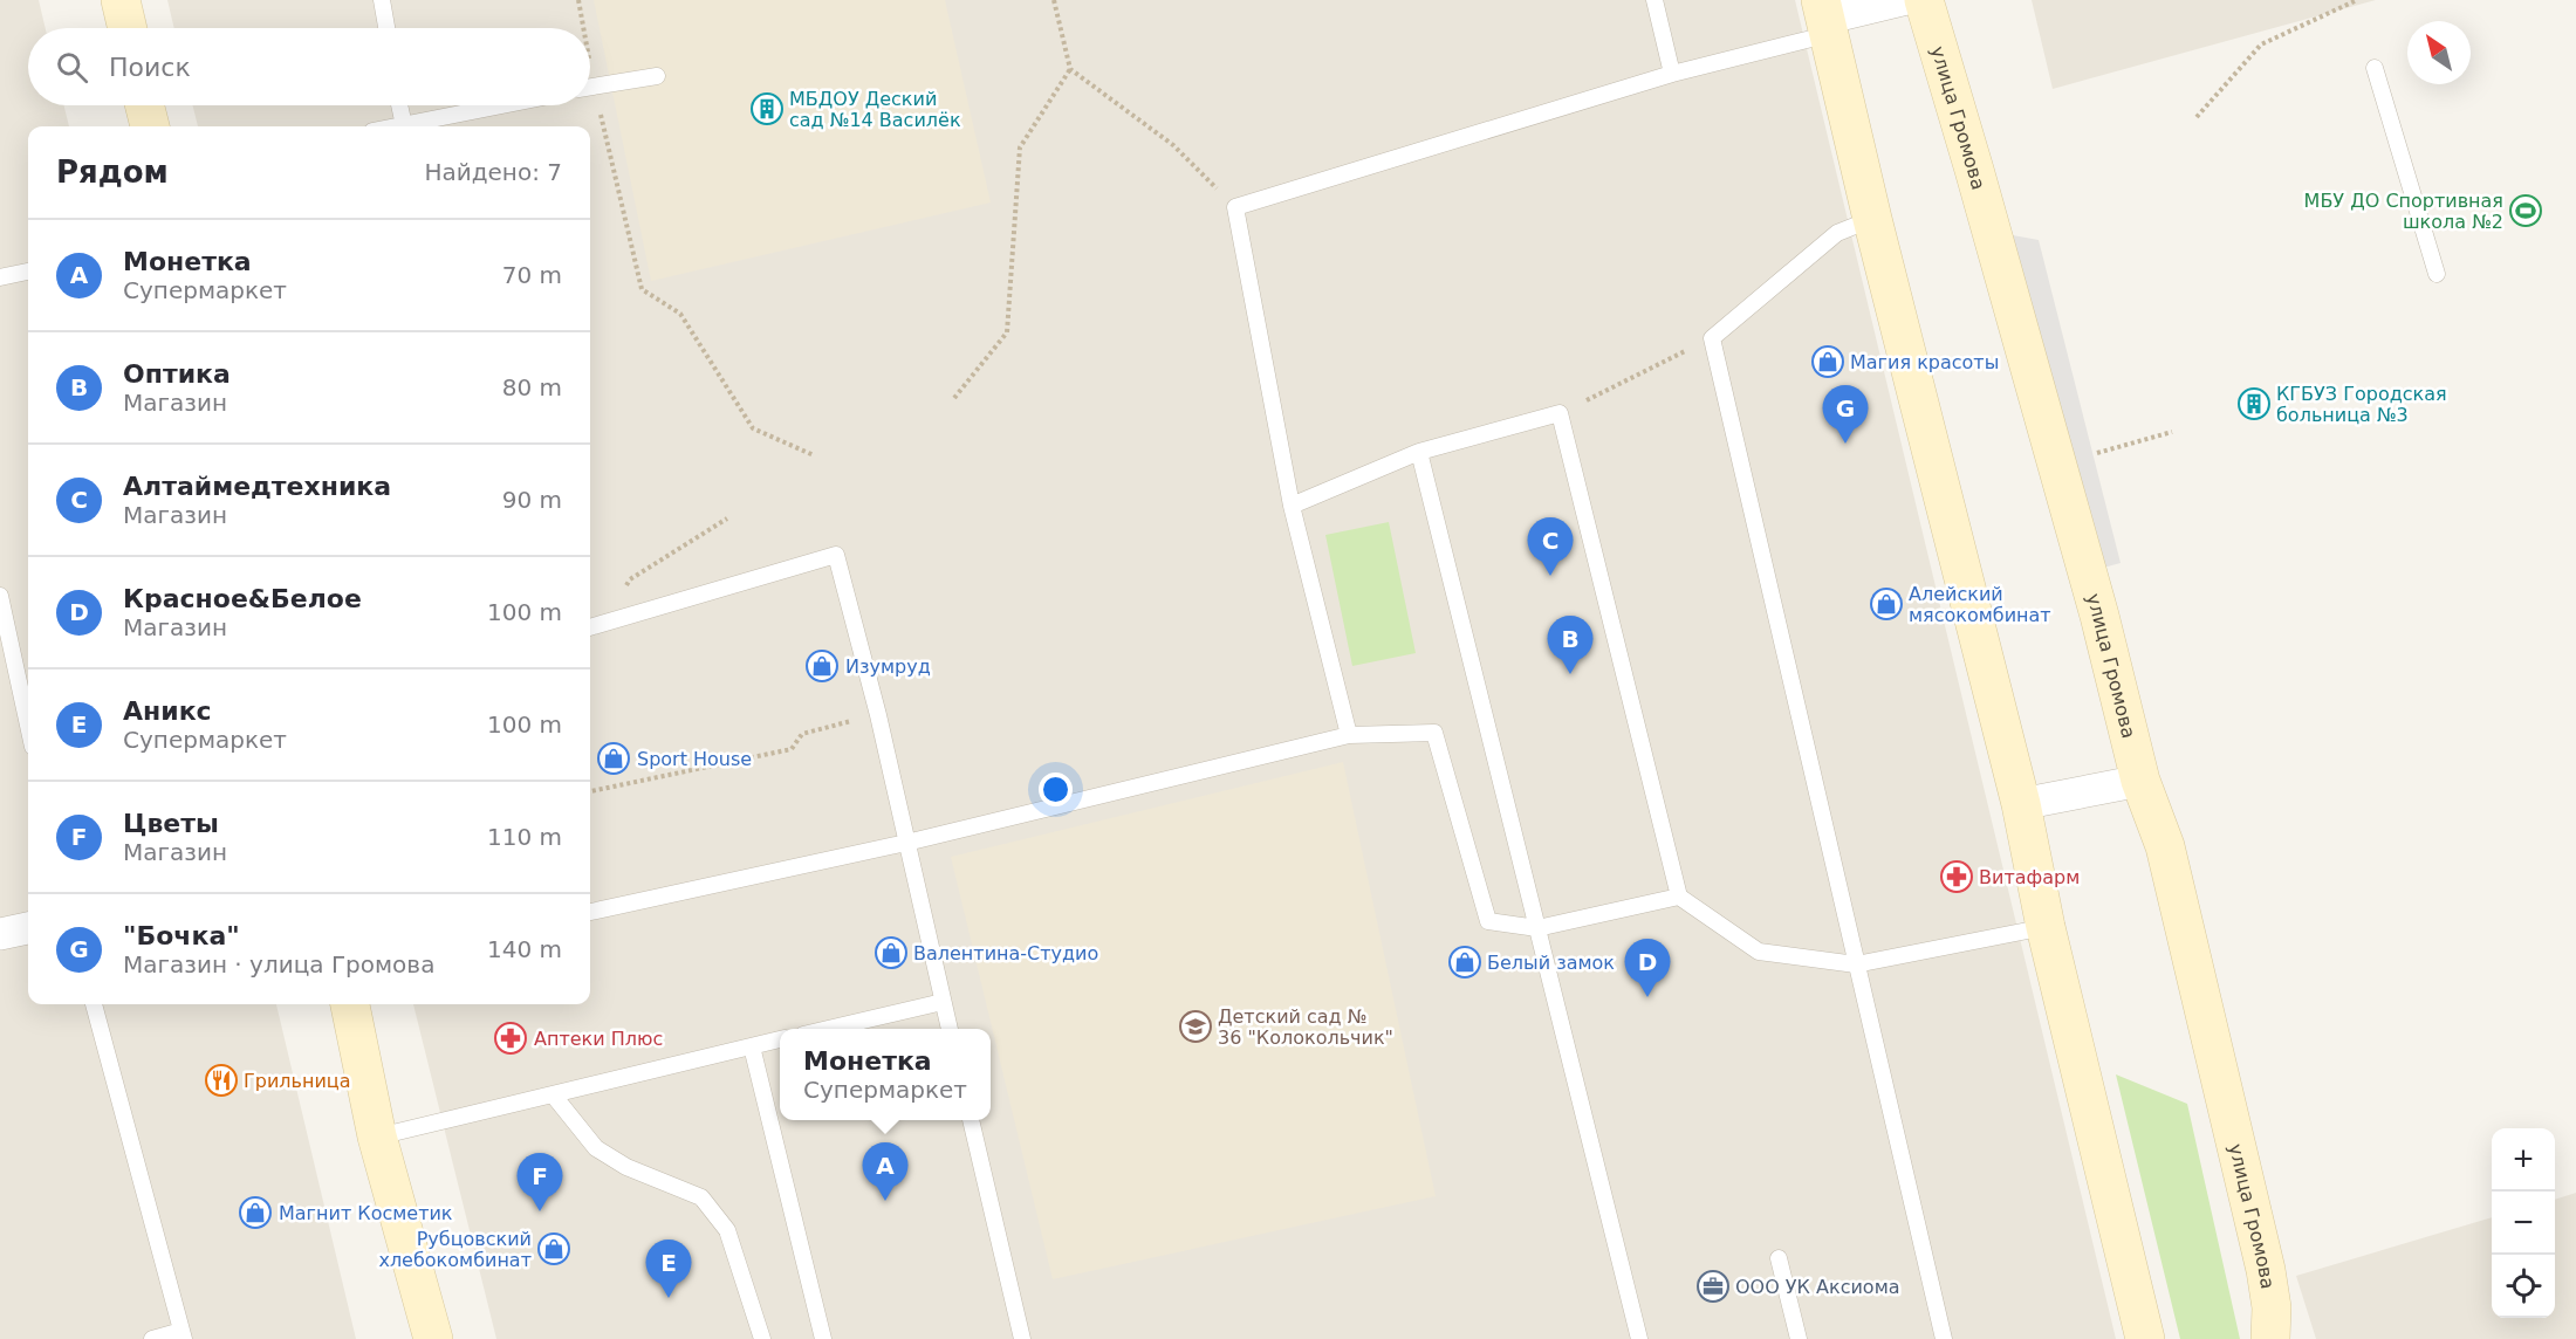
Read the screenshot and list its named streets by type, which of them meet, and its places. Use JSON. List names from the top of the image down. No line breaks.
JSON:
{"streets":{"street":["улица Громова"]},"places":{"building":["МБДОУ Деский сад №14 Василёк","КГБУЗ Городская больница №3"],"sports":["МБУ ДО Спортивная школа №2"],"shop":["Магия красоты","Алейский мясокомбинат","Изумруд","Sport House","Валентина-Студио","Белый замок","Магнит Косметик","Рубцовский хлебокомбинат"],"pharmacy":["Витафарм","Аптеки Плюс"],"school or university":["Детский сад № 36 \"Колокольчик\""],"restaurant":["Грильница"],"office":["ООО УК Аксиома"]},"north":"top left","page":{"search":"Поиск","heading":["Рядом","Найдено: 7"],"list":[{"mark":"A","name":"Монетка","note":"Супермаркет","value":"70 m"},{"mark":"B","name":"Оптика","note":"Магазин","value":"80 m"},{"mark":"C","name":"Алтаймедтехника","note":"Магазин","value":"90 m"},{"mark":"D","name":"Красное&Белое","note":"Магазин","value":"100 m"},{"mark":"E","name":"Аникс","note":"Супермаркет","value":"100 m"},{"mark":"F","name":"Цветы","note":"Магазин","value":"110 m"},{"mark":"G","name":"\"Бочка\"","note":"Магазин · улица Громова","value":"140 m"}],"pins":["G","C","B","D","A","F","E"],"popup":["Монетка","Супермаркет"],"map_buttons":["+","−"]}}
